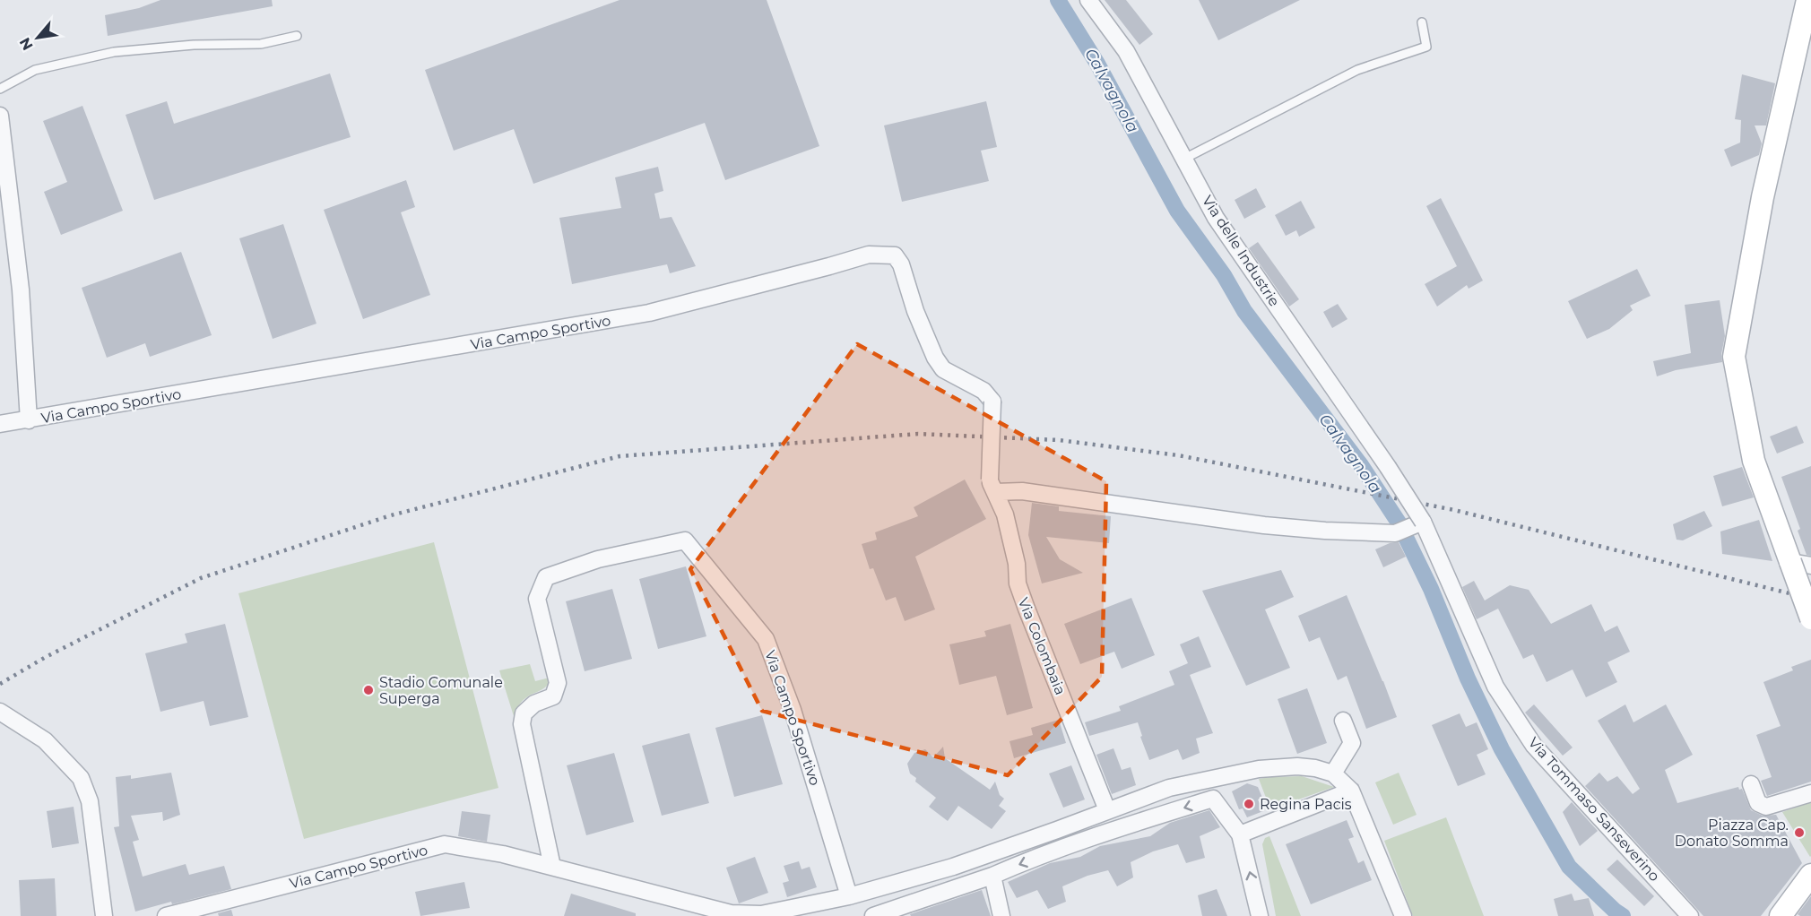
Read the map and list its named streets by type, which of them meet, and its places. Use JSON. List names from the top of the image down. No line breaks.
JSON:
{"streets":{"street":["Via delle Industrie","Via Campo Sportivo","Via Colombaia","Via Tommaso Sanseverino"]},"crossings":[["Via delle Industrie","Via Tommaso Sanseverino"],["Via Campo Sportivo","Via Colombaia"]],"water":["Calvagnola"],"places":["Stadio Comunale Superga","Regina Pacis","Piazza Cap. Donato Somma"],"north":"bottom left"}
